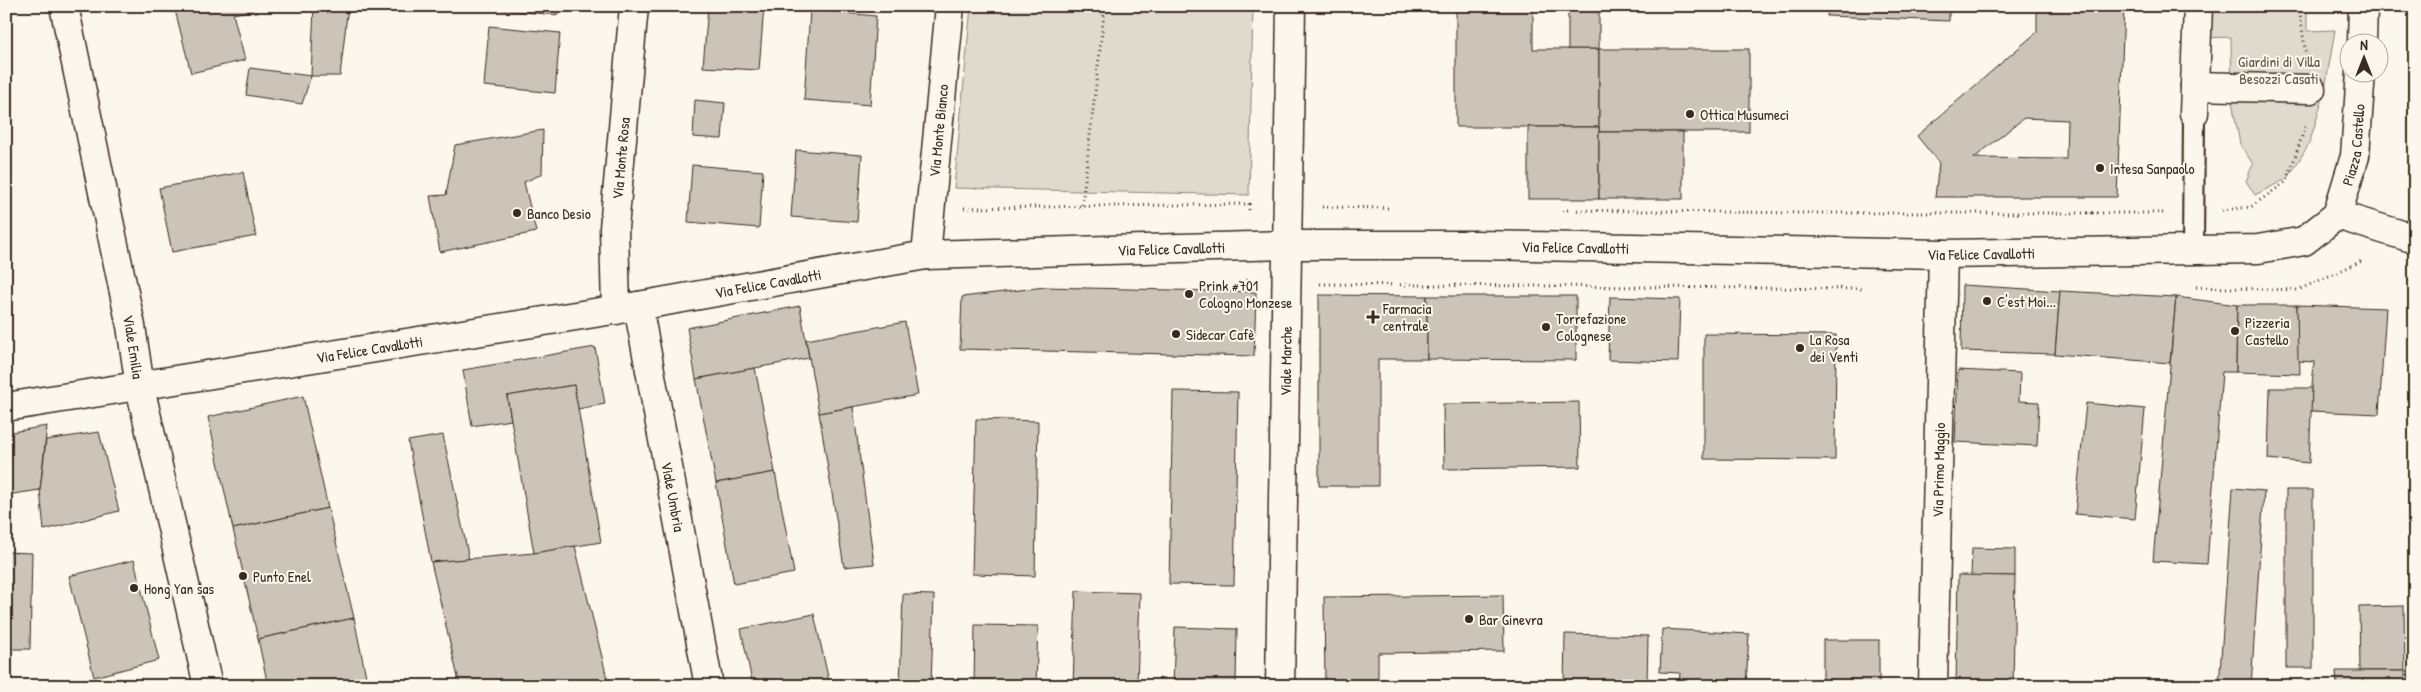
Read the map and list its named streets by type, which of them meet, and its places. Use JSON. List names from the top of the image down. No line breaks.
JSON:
{"streets":{"street":["Via Monte Bianco","Piazza Castello","Via Monte Rosa","Via Felice Cavallotti","Viale Emilia","Viale Marche","Via Primo Maggio","Viale Umbria"]},"crossings":[["Via Monte Bianco","Via Felice Cavallotti"],["Piazza Castello","Via Felice Cavallotti"],["Via Monte Rosa","Via Felice Cavallotti"],["Via Monte Rosa","Viale Umbria"],["Via Felice Cavallotti","Viale Emilia"],["Via Felice Cavallotti","Viale Marche"],["Via Felice Cavallotti","Via Primo Maggio"],["Via Felice Cavallotti","Viale Umbria"]],"parks":["Giardini di Villa Besozzi Casati"],"places":{"other":["Ottica Musumeci","Intesa Sanpaolo","Banco Desio","Prink #701 Cologno Monzese","C'est Moi...","Torrefazione Colognese","Pizzeria Castello","Sidecar Cafè","La Rosa dei Venti","Punto Enel","Hong Yan sas","Bar Ginevra"],"health":["Farmacia centrale"]},"north":"top"}
